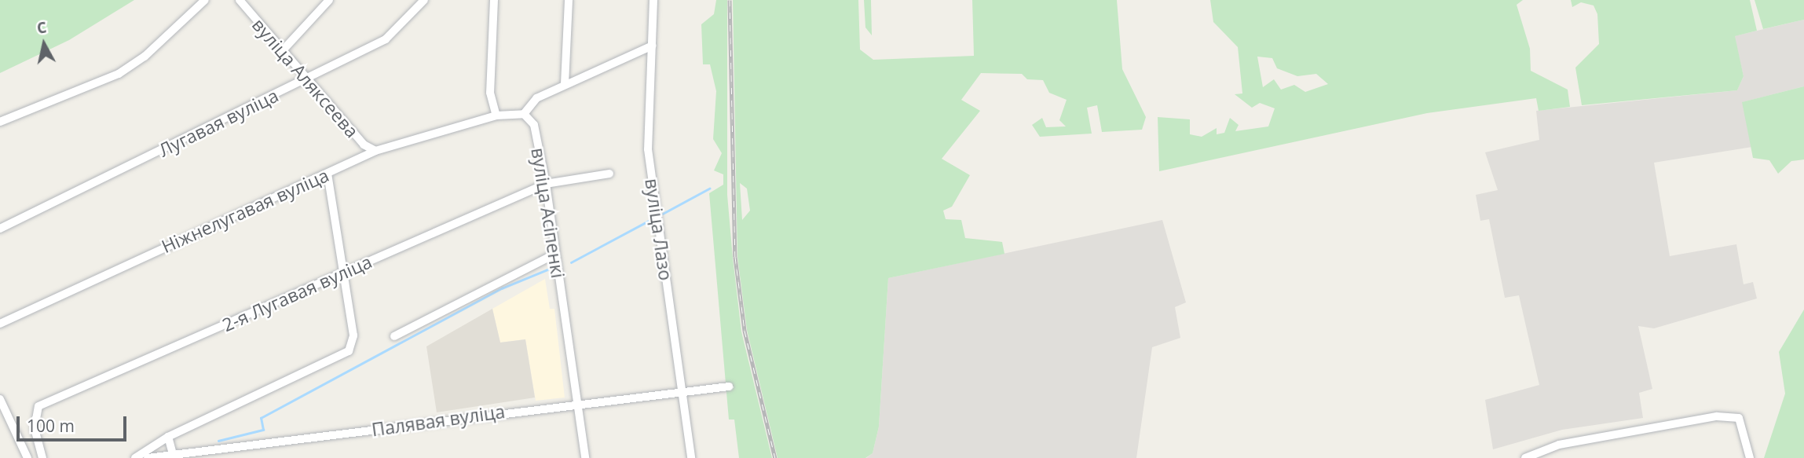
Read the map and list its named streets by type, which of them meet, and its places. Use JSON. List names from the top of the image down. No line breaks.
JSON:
{"streets":{"street":["вуліца Аляксеева","Лугавая вуліца","Ніжнелугавая вуліца","вуліца Асіпенкі","вуліца Лазо","2-я Лугавая вуліца","Палявая вуліца"]},"crossings":[["вуліца Аляксеева","Лугавая вуліца"],["вуліца Аляксеева","Ніжнелугавая вуліца"],["вуліца Асіпенкі","2-я Лугавая вуліца"],["вуліца Асіпенкі","Палявая вуліца"],["вуліца Лазо","Палявая вуліца"]],"scale_bar":"100 m","north":"top"}
